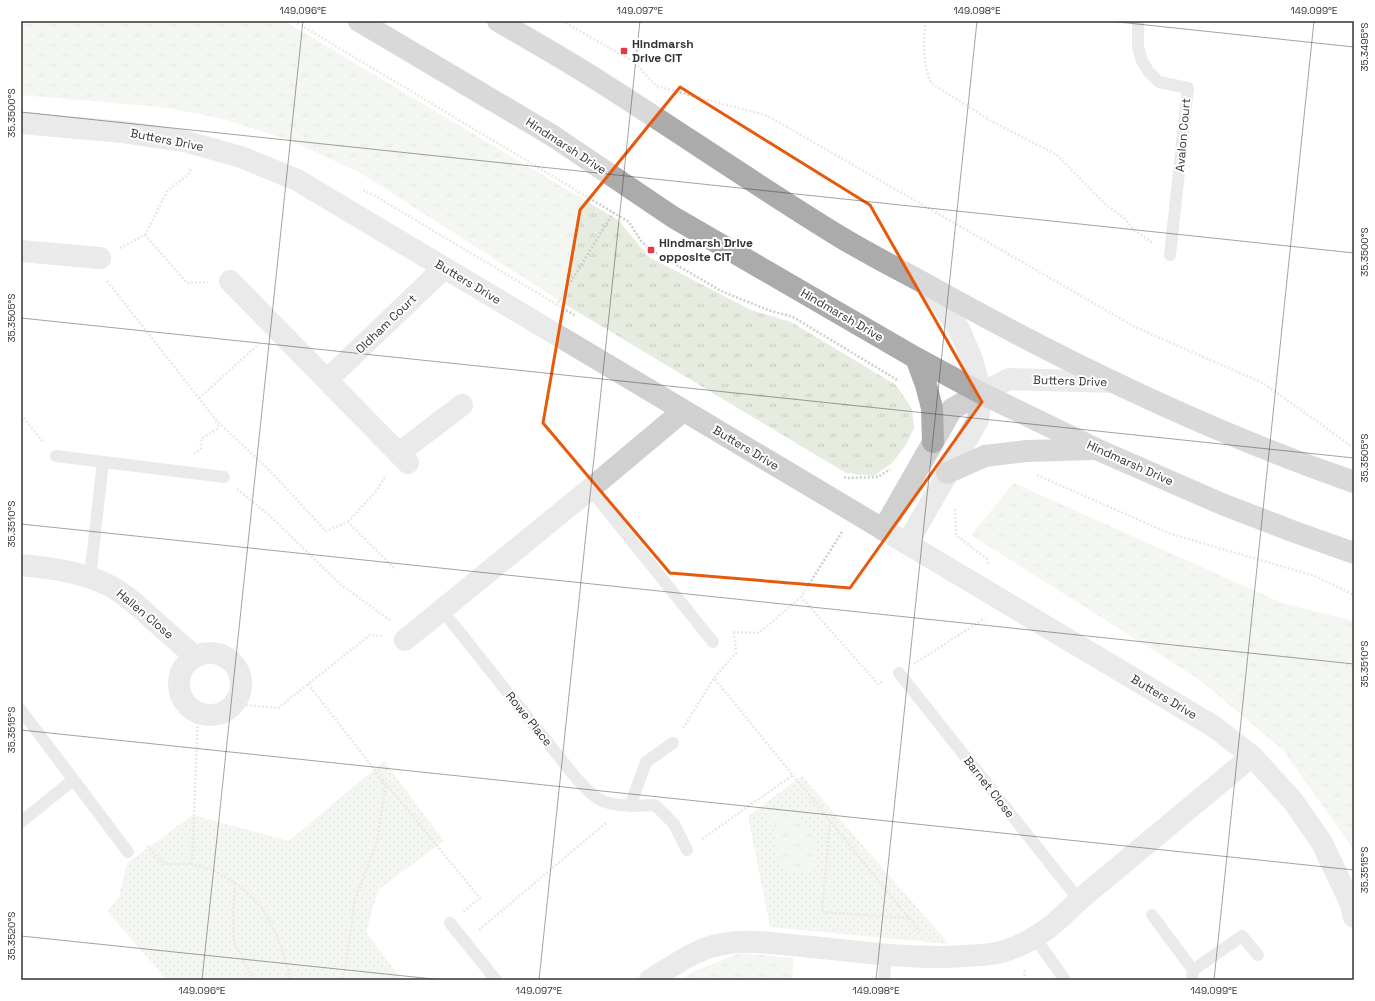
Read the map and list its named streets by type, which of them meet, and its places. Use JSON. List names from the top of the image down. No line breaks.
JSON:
{"streets":{"main road":["Hindmarsh Drive"],"street":["Butters Drive","Oldham Court","Hallen Close"],"lane":["Avalon Court","Rowe Place","Barnet Close"]},"crossings":[["Butters Drive","Hindmarsh Drive"],["Butters Drive","Oldham Court"]],"places":{"transit":["Hindmarsh Drive CIT","Hindmarsh Drive opposite CIT"]},"coordinates":["149.096°E","149.097°E","149.098°E","149.099°E","35.3495°S","35.3500°S","35.3505°S","35.3510°S","35.3515°S","35.3520°S"]}
